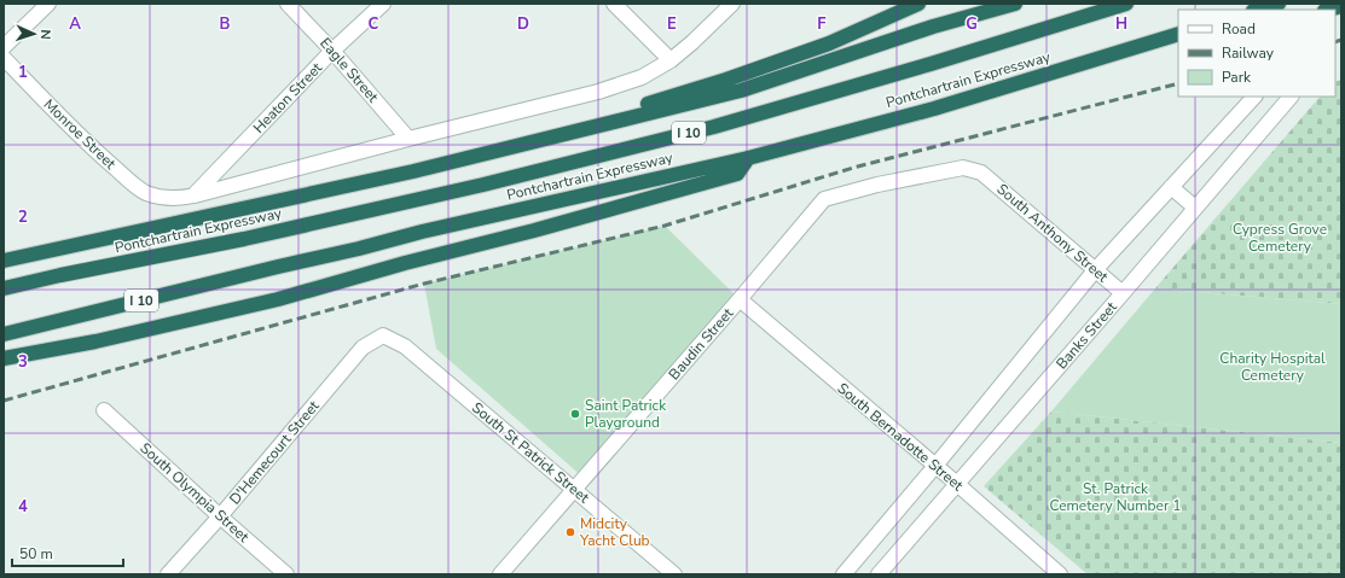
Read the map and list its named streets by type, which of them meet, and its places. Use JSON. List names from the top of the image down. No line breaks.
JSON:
{"streets":{"highway":["Pontchartrain Expressway","I 10"],"street":["Eagle Street","Heaton Street","Monroe Street","South Anthony Street","Banks Street","Baudin Street","South Bernadotte Street","D'Hemecourt Street","South St Patrick Street","South Olympia Street"]},"crossings":[["Eagle Street","Heaton Street"],["Heaton Street","Monroe Street"],["South Anthony Street","Banks Street"],["South Anthony Street","Baudin Street"],["Banks Street","South Bernadotte Street"],["Baudin Street","South Bernadotte Street"],["Baudin Street","South St Patrick Street"],["D'Hemecourt Street","South St Patrick Street"],["D'Hemecourt Street","South Olympia Street"]],"parks":["Cypress Grove Cemetery","Charity Hospital Cemetery","St. Patrick Cemetery Number 1"],"places":["Saint Patrick Playground","Midcity Yacht Club"],"legend":["Road","Railway","Park"],"scale_bar":"50 m","north":"right","grid":{"columns":["A","B","C","D","E","F","G","H"],"rows":["1","2","3","4"]}}
